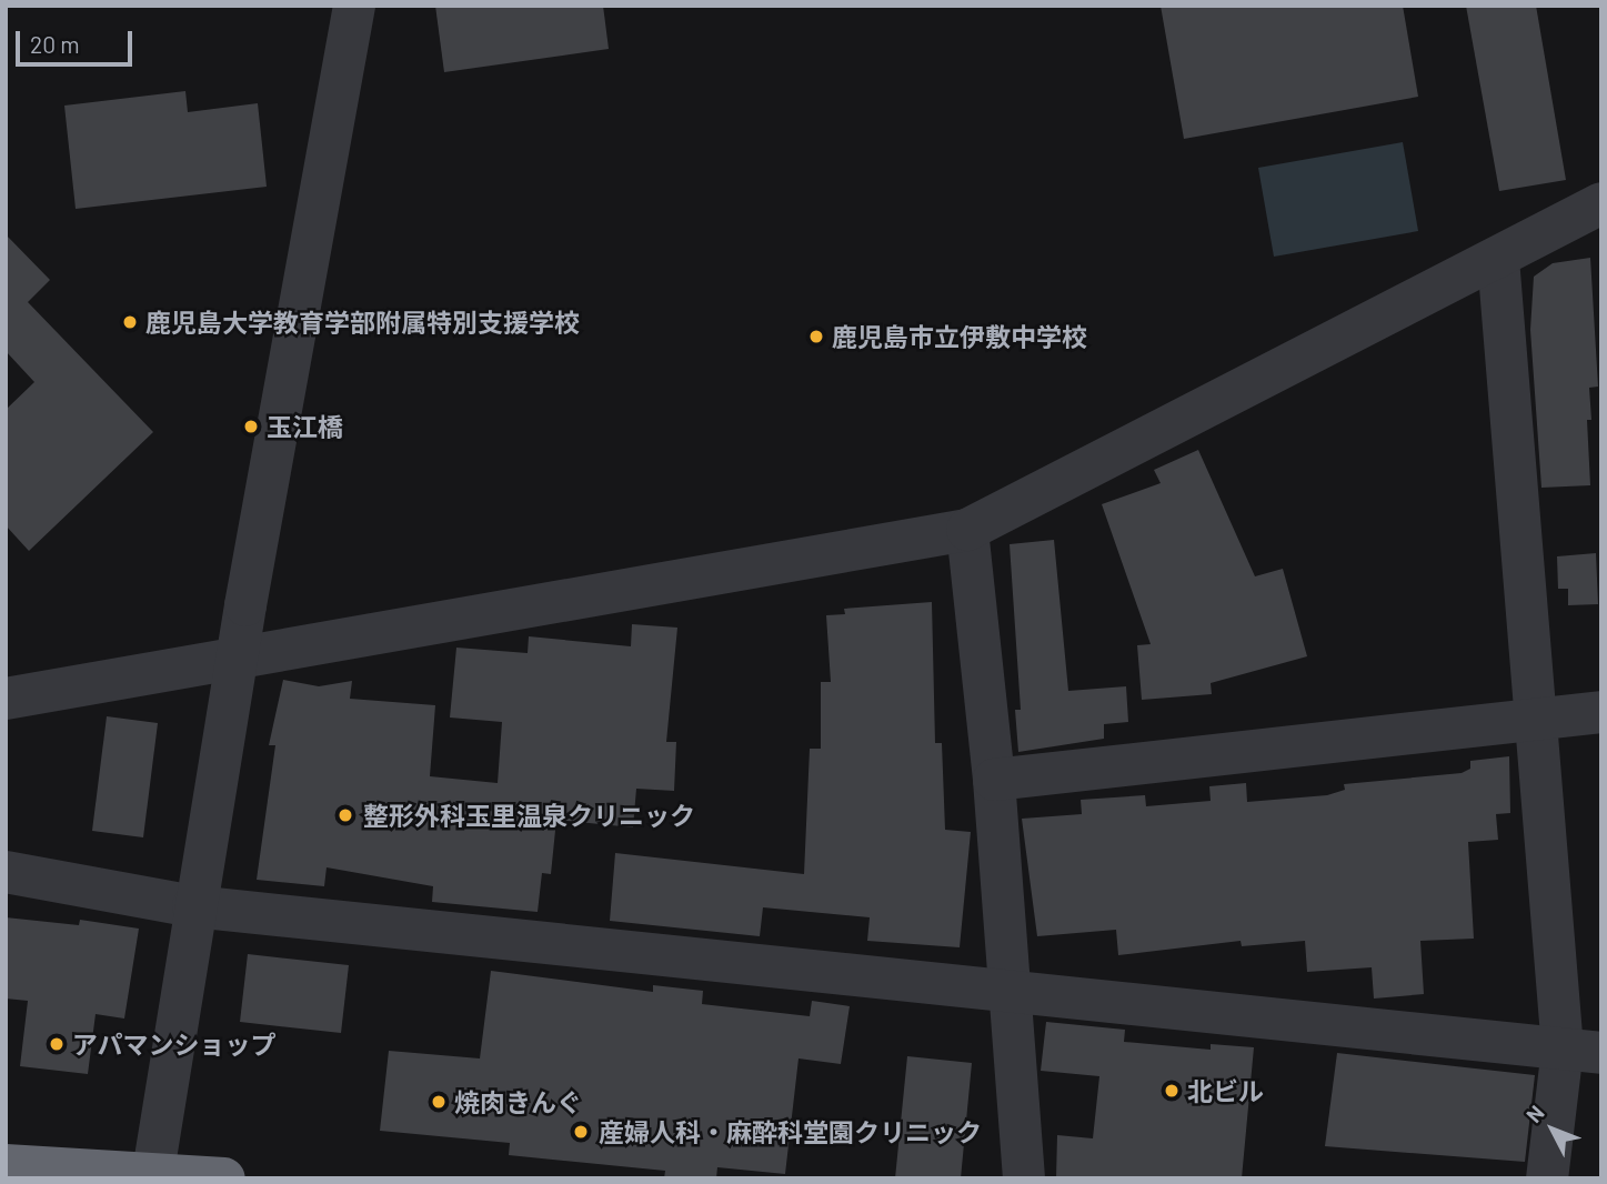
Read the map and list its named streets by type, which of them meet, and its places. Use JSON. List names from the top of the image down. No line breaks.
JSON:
{"places":["鹿児島大学教育学部附属特別支援学校","鹿児島市立伊敷中学校","玉江橋","整形外科玉里温泉クリニック","アパマンショップ","北ビル","焼肉きんぐ","産婦人科・麻酔科堂園クリニック"],"scale_bar":"20 m","north":"top left"}
